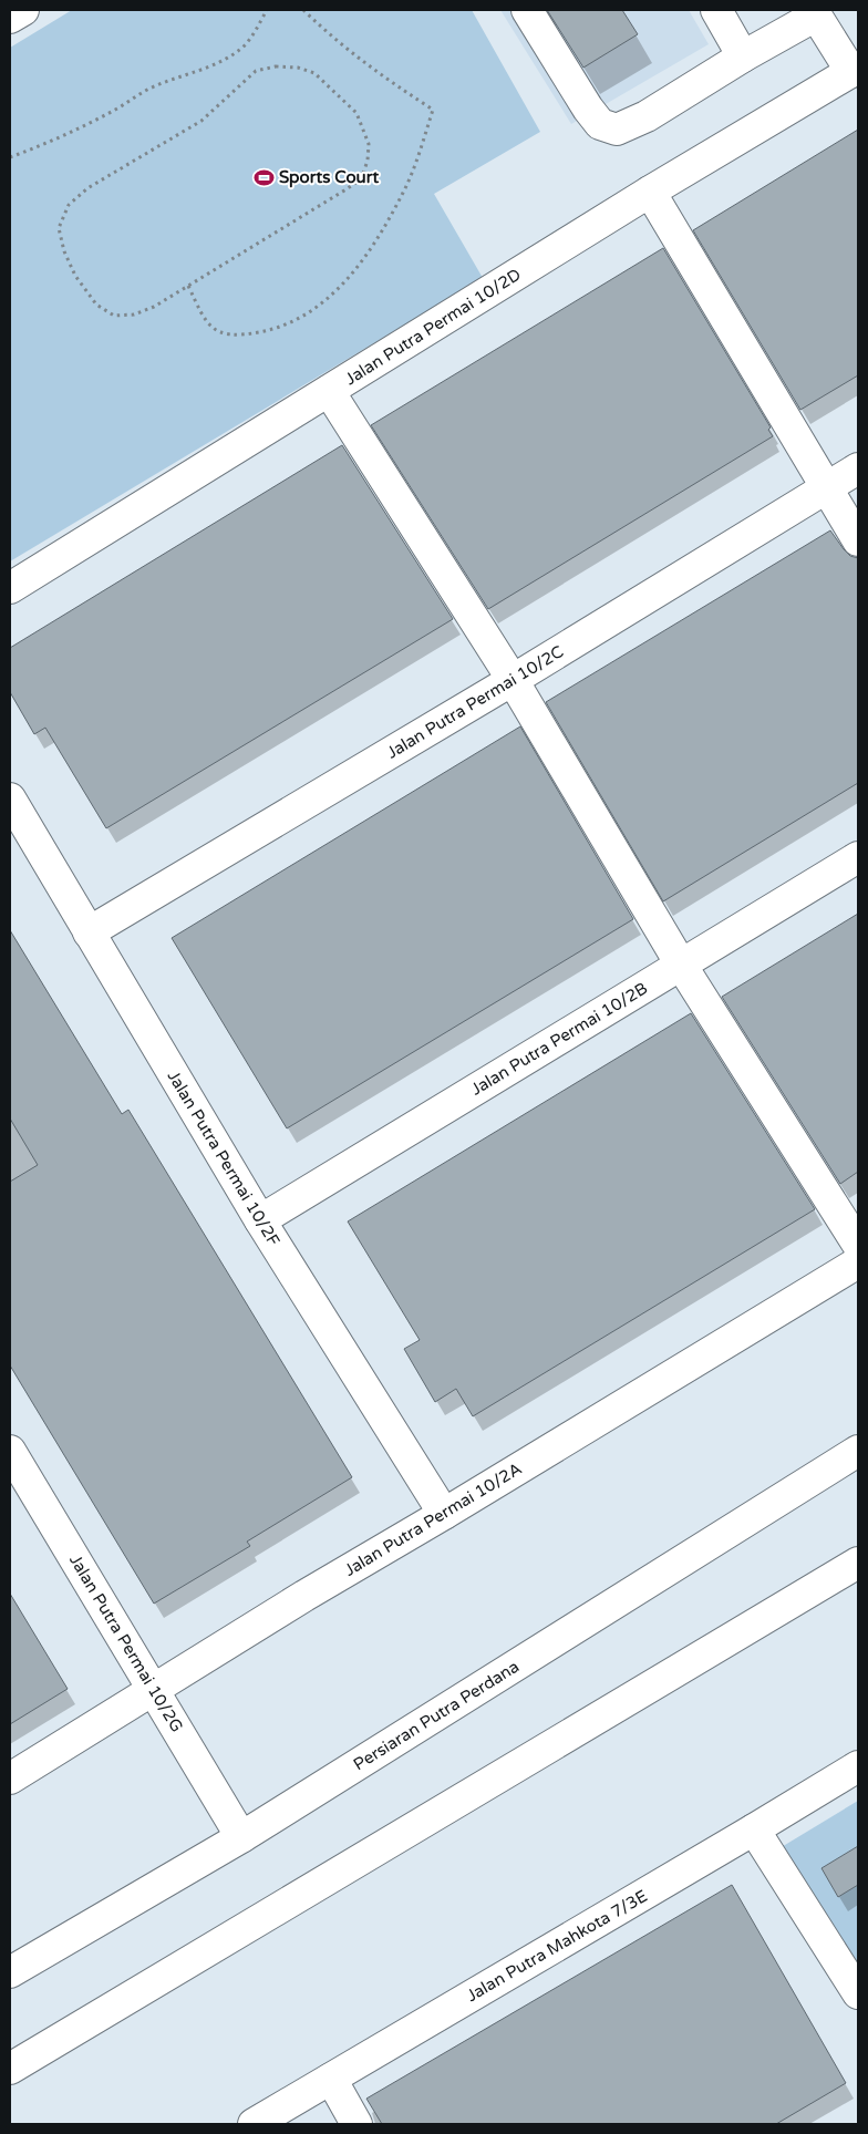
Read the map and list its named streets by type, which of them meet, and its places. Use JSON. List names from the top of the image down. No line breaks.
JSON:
{"streets":{"street":["Jalan Putra Permai 10/2D","Jalan Putra Permai 10/2C","Jalan Putra Permai 10/2B","Jalan Putra Permai 10/2F","Jalan Putra Permai 10/2A","Jalan Putra Permai 10/2G","Persiaran Putra Perdana","Jalan Putra Mahkota 7/3E"]},"crossings":[["Jalan Putra Permai 10/2C","Jalan Putra Permai 10/2F"],["Jalan Putra Permai 10/2B","Jalan Putra Permai 10/2F"],["Jalan Putra Permai 10/2F","Jalan Putra Permai 10/2A"],["Jalan Putra Permai 10/2A","Jalan Putra Permai 10/2G"],["Jalan Putra Permai 10/2G","Persiaran Putra Perdana"]],"places":{"sports":["Sports Court"]}}
